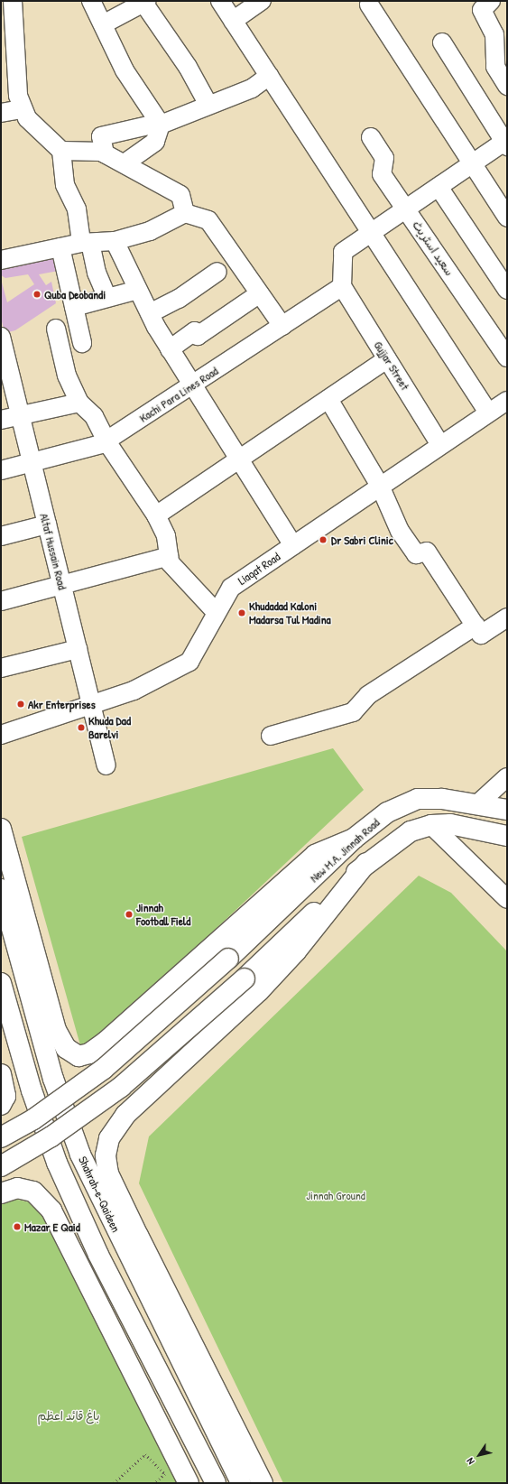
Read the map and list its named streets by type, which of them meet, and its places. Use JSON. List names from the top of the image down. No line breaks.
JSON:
{"streets":{"main road":["New M.A. Jinnah Road","Shahrah-e-Qaideen"],"street":["سعید اسٹریٹ","Gujjar Street","Kachi Para Lines Road","Altaf Hussain Road","Liaqat Road"]},"crossings":[["Gujjar Street","Kachi Para Lines Road"],["Gujjar Street","Liaqat Road"],["Kachi Para Lines Road","Altaf Hussain Road"],["Altaf Hussain Road","Liaqat Road"]],"parks":["Jinnah Ground","باغ قائد اعظم"],"places":["Quba Deobandi","Dr Sabri Clinic","Khudadad Kaloni Madarsa Tul Madina","Akr Enterprises","Khuda Dad Barelvi","Jinnah Football Field","Mazar E Qaid"],"north":"bottom left"}
